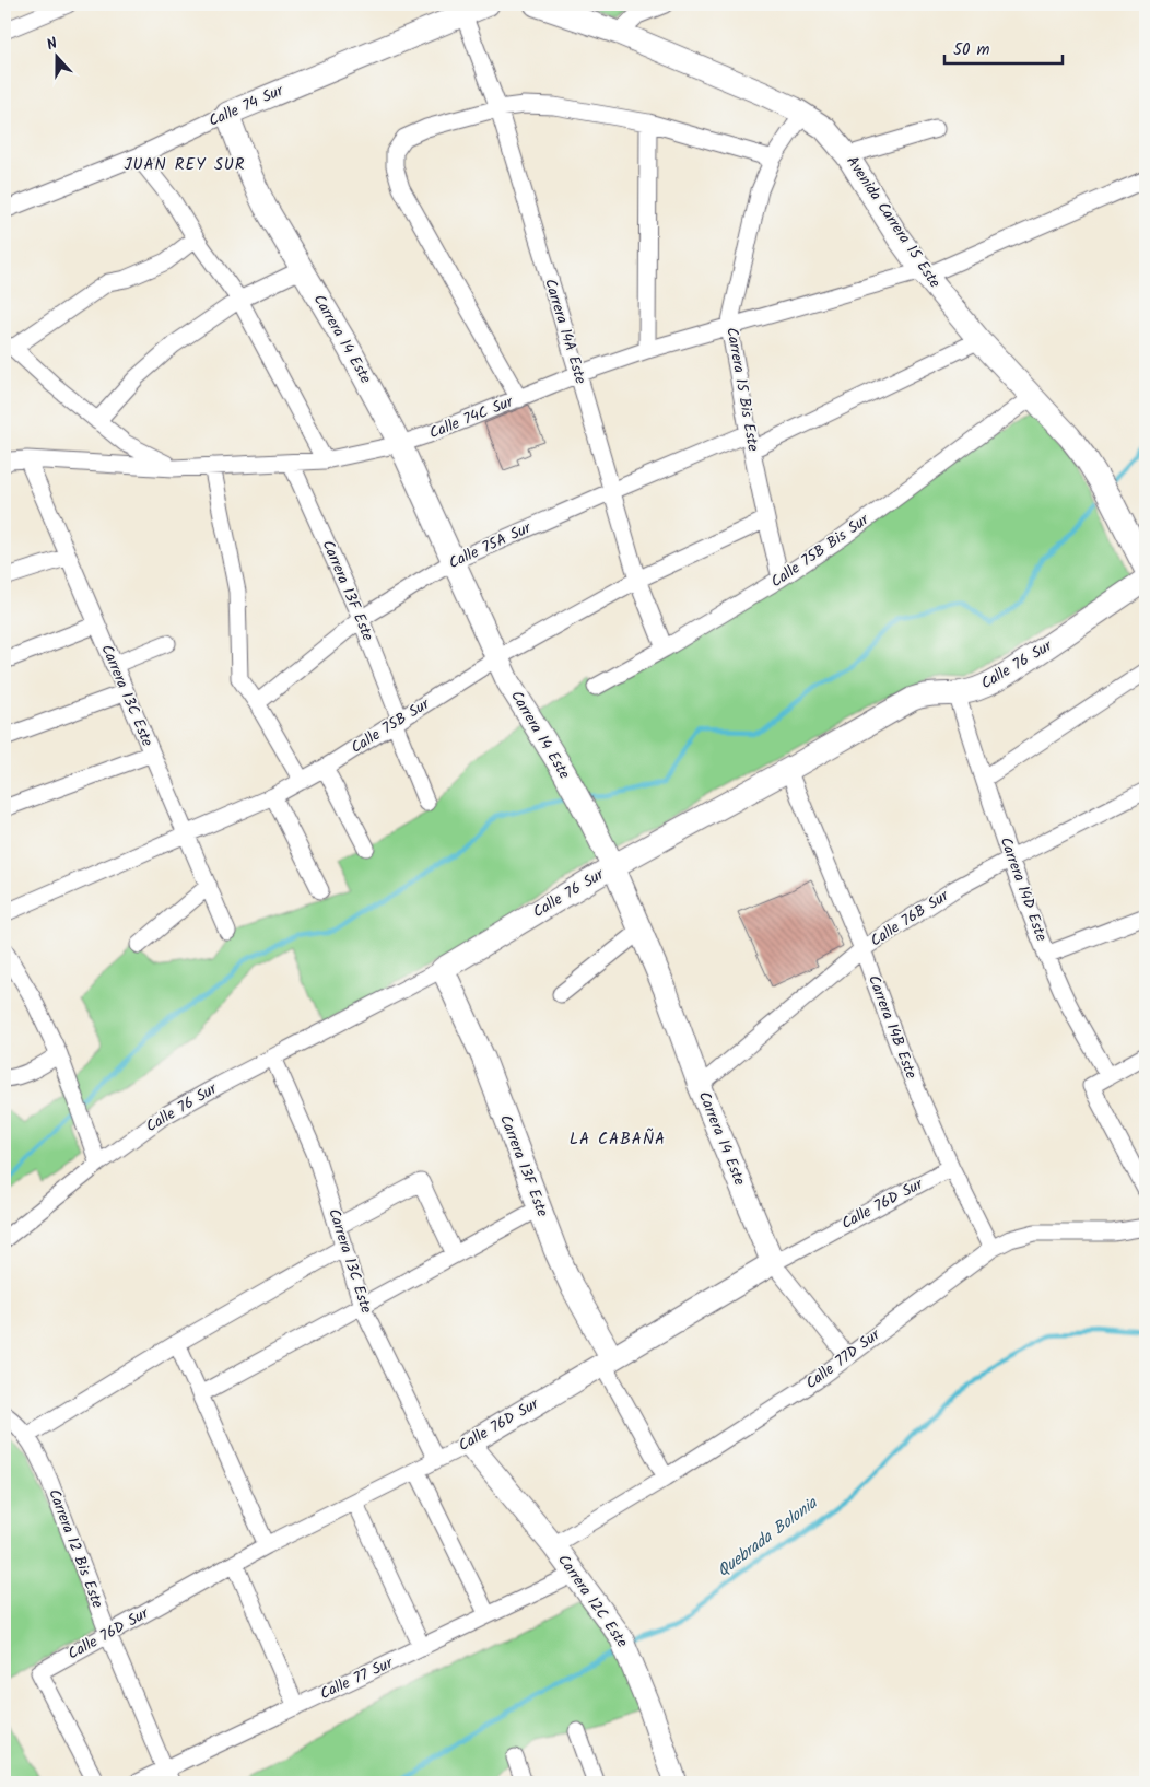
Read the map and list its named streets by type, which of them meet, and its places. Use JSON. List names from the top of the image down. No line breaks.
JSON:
{"streets":{"street":["Calle 74 Sur","Avenida Carrera 15 Este","Carrera 14A Este","Carrera 14 Este","Carrera 15 Bis Este","Calle 74C Sur","Calle 75A Sur","Calle 75B Bis Sur","Carrera 13F Este","Calle 76 Sur","Carrera 13C Este","Calle 75B Sur","Carrera 14D Este","Calle 76B Sur","Carrera 14B Este","Calle 76D Sur","Calle 77D Sur","Carrera 12 Bis Este","Carrera 12C Este","Calle 77 Sur"]},"crossings":[["Calle 74 Sur","Carrera 14A Este"],["Calle 74 Sur","Carrera 14 Este"],["Avenida Carrera 15 Este","Carrera 15 Bis Este"],["Avenida Carrera 15 Este","Calle 74C Sur"],["Avenida Carrera 15 Este","Calle 75A Sur"],["Avenida Carrera 15 Este","Calle 75B Bis Sur"],["Carrera 14A Este","Calle 74C Sur"],["Carrera 14A Este","Calle 75A Sur"],["Carrera 14A Este","Calle 75B Bis Sur"],["Carrera 14A Este","Calle 75B Sur"],["Carrera 14 Este","Calle 74C Sur"],["Carrera 14 Este","Calle 75A Sur"],["Carrera 14 Este","Calle 76 Sur"],["Carrera 14 Este","Calle 75B Sur"],["Carrera 14 Este","Calle 76B Sur"],["Carrera 14 Este","Calle 76D Sur"],["Carrera 14 Este","Calle 77D Sur"],["Carrera 15 Bis Este","Calle 74C Sur"],["Carrera 15 Bis Este","Calle 75A Sur"],["Carrera 15 Bis Este","Calle 75B Bis Sur"],["Carrera 15 Bis Este","Calle 75B Sur"],["Calle 74C Sur","Carrera 13F Este"],["Calle 74C Sur","Carrera 13C Este"],["Calle 75A Sur","Carrera 13F Este"],["Carrera 13F Este","Calle 76 Sur"],["Carrera 13F Este","Calle 75B Sur"],["Carrera 13F Este","Calle 76D Sur"],["Calle 76 Sur","Carrera 13C Este"],["Calle 76 Sur","Carrera 14D Este"],["Calle 76 Sur","Carrera 14B Este"],["Carrera 13C Este","Calle 75B Sur"],["Carrera 13C Este","Calle 76D Sur"],["Carrera 14D Este","Calle 76B Sur"],["Calle 76B Sur","Carrera 14B Este"],["Carrera 14B Este","Calle 76D Sur"],["Carrera 14B Este","Calle 77D Sur"],["Calle 76D Sur","Carrera 12 Bis Este"],["Calle 76D Sur","Carrera 12C Este"],["Calle 77D Sur","Carrera 12C Este"],["Carrera 12 Bis Este","Calle 77 Sur"],["Carrera 12C Este","Calle 77 Sur"]],"districts":["JUAN REY SUR","LA CABAÑA"],"water":["Quebrada Bolonia"],"scale_bar":"50 m","north":"top"}
